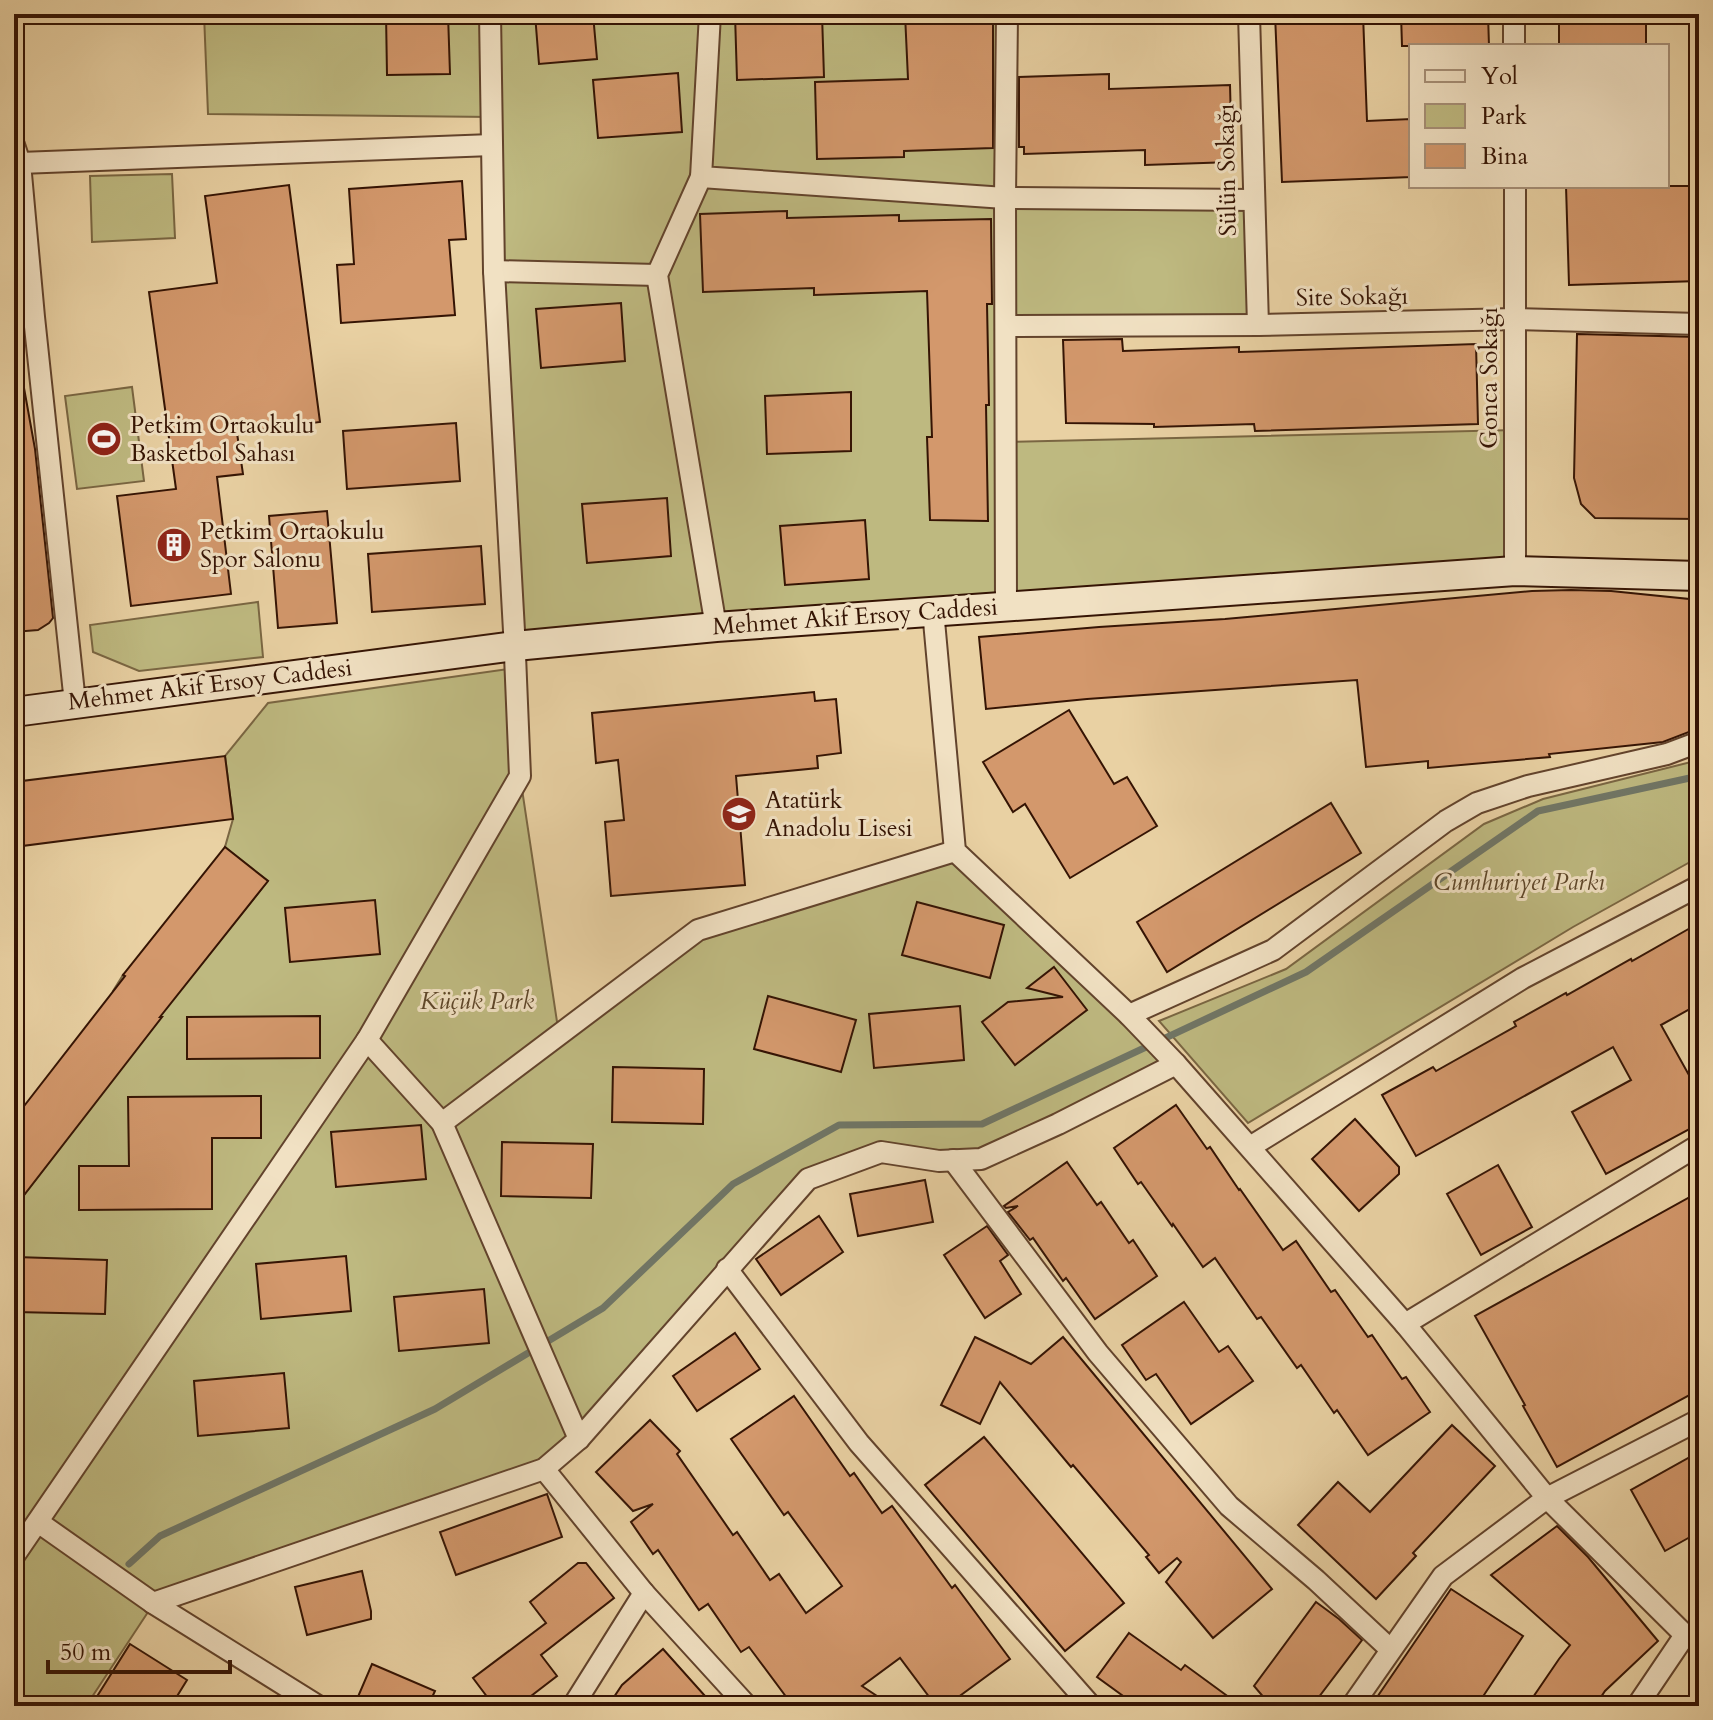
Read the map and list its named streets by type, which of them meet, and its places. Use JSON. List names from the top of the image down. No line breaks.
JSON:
{"streets":{"main road":["Mehmet Akif Ersoy Caddesi"],"street":["Sülün Sokağı","Site Sokağı","Gonca Sokağı"]},"crossings":[["Sülün Sokağı","Site Sokağı"],["Site Sokağı","Gonca Sokağı"],["Gonca Sokağı","Mehmet Akif Ersoy Caddesi"]],"parks":["Cumhuriyet Parkı","Küçük Park"],"places":{"sports":["Petkim Ortaokulu Basketbol Sahası"],"building":["Petkim Ortaokulu Spor Salonu"],"school or university":["Atatürk Anadolu Lisesi"]},"legend":["Yol","Park","Bina"],"scale_bar":"50 m"}
